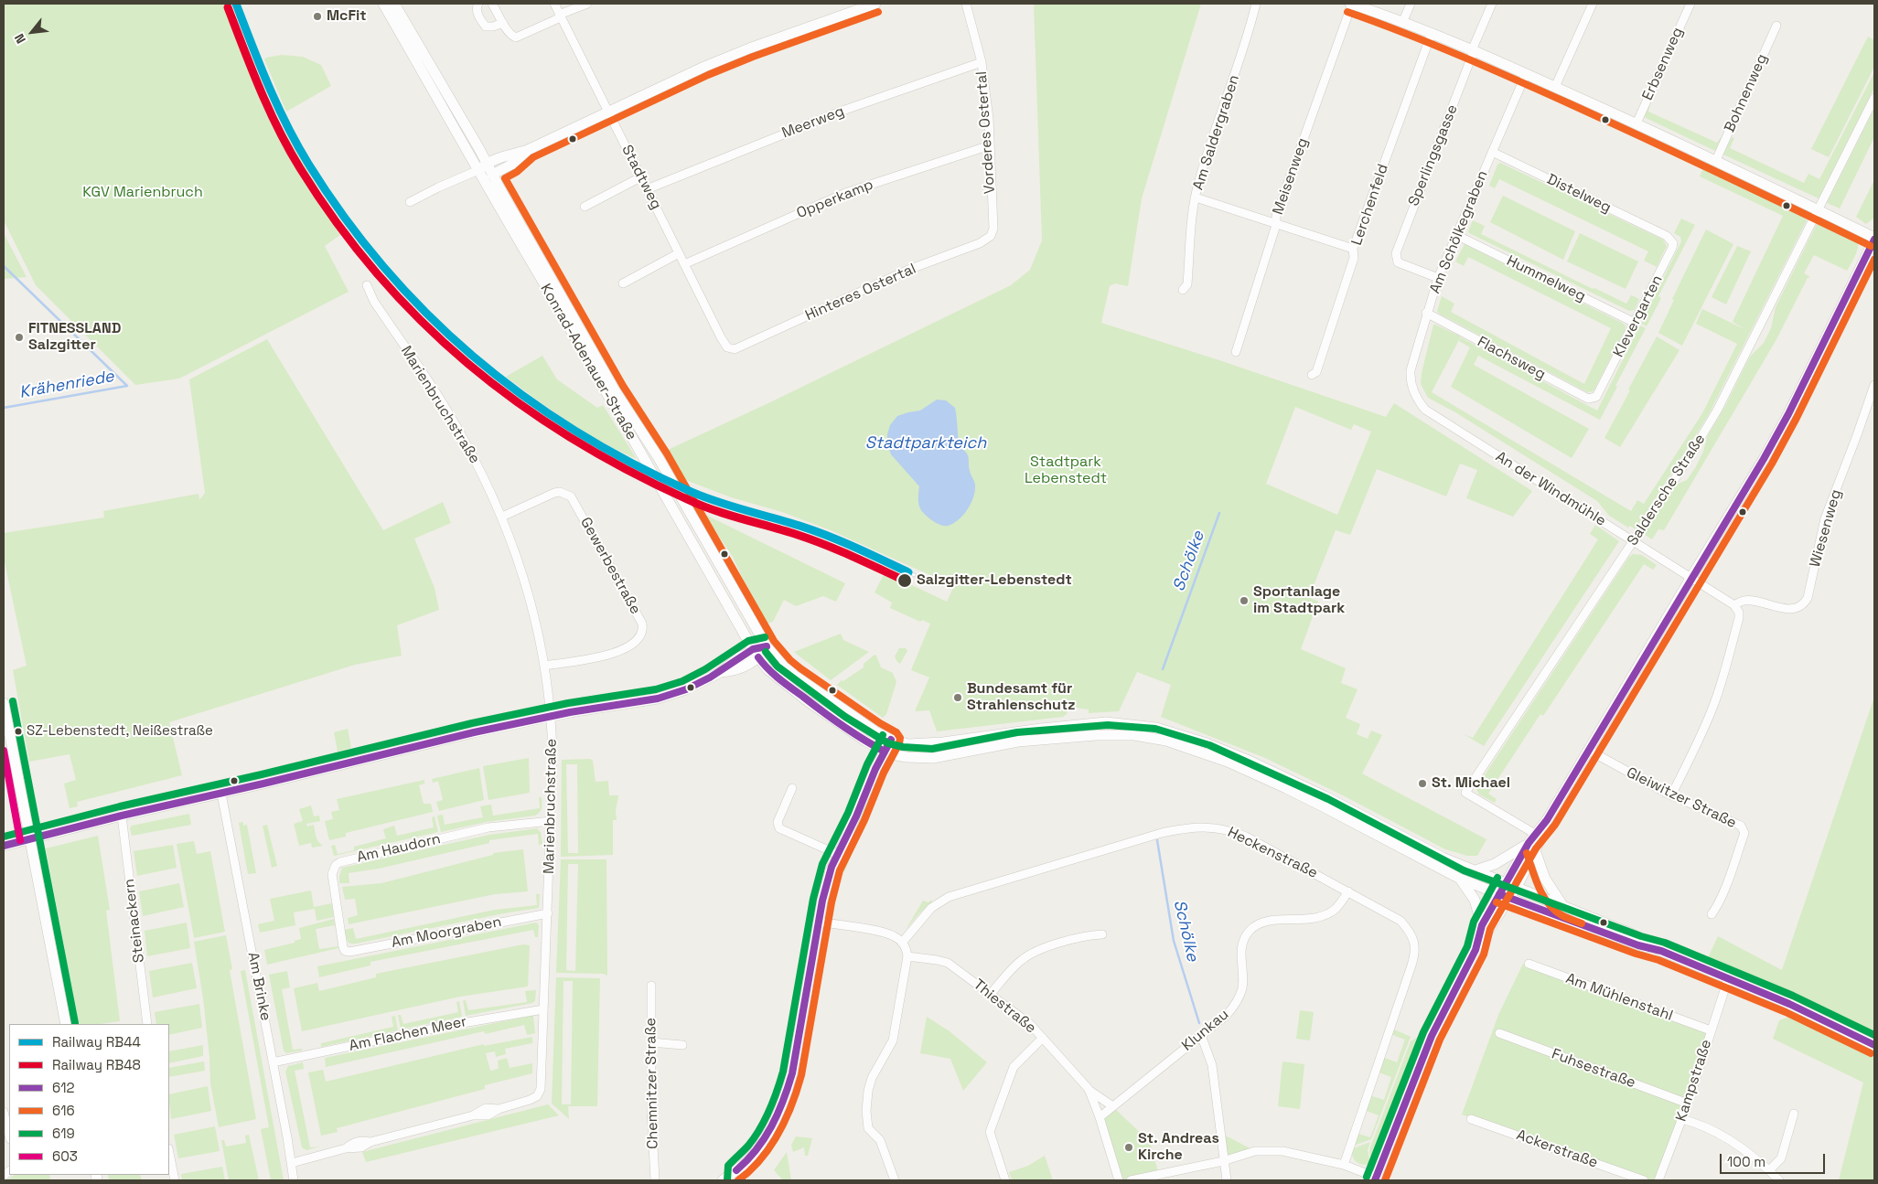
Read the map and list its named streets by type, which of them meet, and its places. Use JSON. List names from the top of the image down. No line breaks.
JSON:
{"streets":{"street":["Erbsenweg","Bohnenweg","Meerweg","Vorderes Ostertal","Am Saldergraben","Sperlingsgasse","Meisenweg","Stadtweg","Distelweg","Opperkamp","Lerchenfeld","Am Schölkegraben","Hummelweg","Hinteres Ostertal","Klevergarten","Flachsweg","Konrad-Adenauer-Straße","Marienbruchstraße","An der Windmühle","Saldersche Straße","Wiesenweg","Gewerbestraße","Gleiwitzer Straße","Am Haudorn","Heckenstraße","Steinackern","Am Moorgraben","Am Brinke","Am Mühlenstahl","Thiestraße","Klunkau","Am Flachen Meer","Fuhsestraße","Kampstraße","Chemnitzer Straße","Ackerstraße"]},"crossings":[["Meerweg","Vorderes Ostertal"],["Meerweg","Stadtweg"],["Vorderes Ostertal","Opperkamp"],["Vorderes Ostertal","Hinteres Ostertal"],["Sperlingsgasse","Am Schölkegraben"],["Stadtweg","Opperkamp"],["Stadtweg","Hinteres Ostertal"],["Distelweg","Am Schölkegraben"],["Distelweg","Klevergarten"],["Am Schölkegraben","Hummelweg"],["Am Schölkegraben","Flachsweg"],["Am Schölkegraben","An der Windmühle"],["Hummelweg","Klevergarten"],["Klevergarten","Flachsweg"],["Marienbruchstraße","Gewerbestraße"],["Marienbruchstraße","Am Haudorn"],["Marienbruchstraße","Am Moorgraben"],["Marienbruchstraße","Am Brinke"],["Marienbruchstraße","Am Flachen Meer"],["An der Windmühle","Saldersche Straße"],["Am Haudorn","Am Moorgraben"],["Heckenstraße","Klunkau"],["Am Brinke","Am Flachen Meer"],["Am Mühlenstahl","Kampstraße"],["Thiestraße","Klunkau"],["Fuhsestraße","Kampstraße"]],"water":["Krähenriede","Stadtparkteich","Schölke"],"parks":["KGV Marienbruch","Stadtpark Lebenstedt"],"places":["McFit","FITNESSLAND Salzgitter","Salzgitter-Lebenstedt","Sportanlage im Stadtpark","Bundesamt für Strahlenschutz","SZ-Lebenstedt, Neißestraße","St. Michael","St. Andreas Kirche"],"lines":["rail line RB44","rail line RB48","transit line 616","transit line 612","transit line 619","transit line 603"],"legend":["Railway RB44","Railway RB48","612","616","619","603"],"scale_bar":"100 m","north":"bottom left"}
